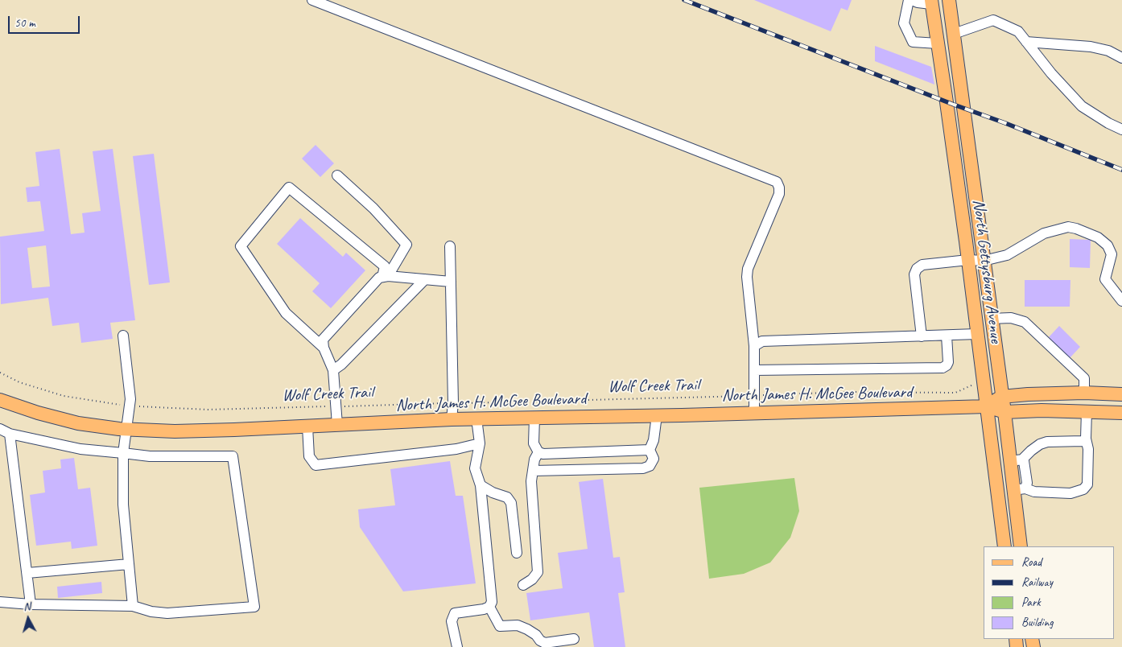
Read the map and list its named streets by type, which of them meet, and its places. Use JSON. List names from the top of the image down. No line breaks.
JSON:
{"streets":{"main road":["North Gettysburg Avenue","North James H. McGee Boulevard"],"path":["Wolf Creek Trail"]},"crossings":[["North Gettysburg Avenue","North James H. McGee Boulevard"]],"legend":["Road","Railway","Park","Building"],"scale_bar":"50 m","north":"top"}
